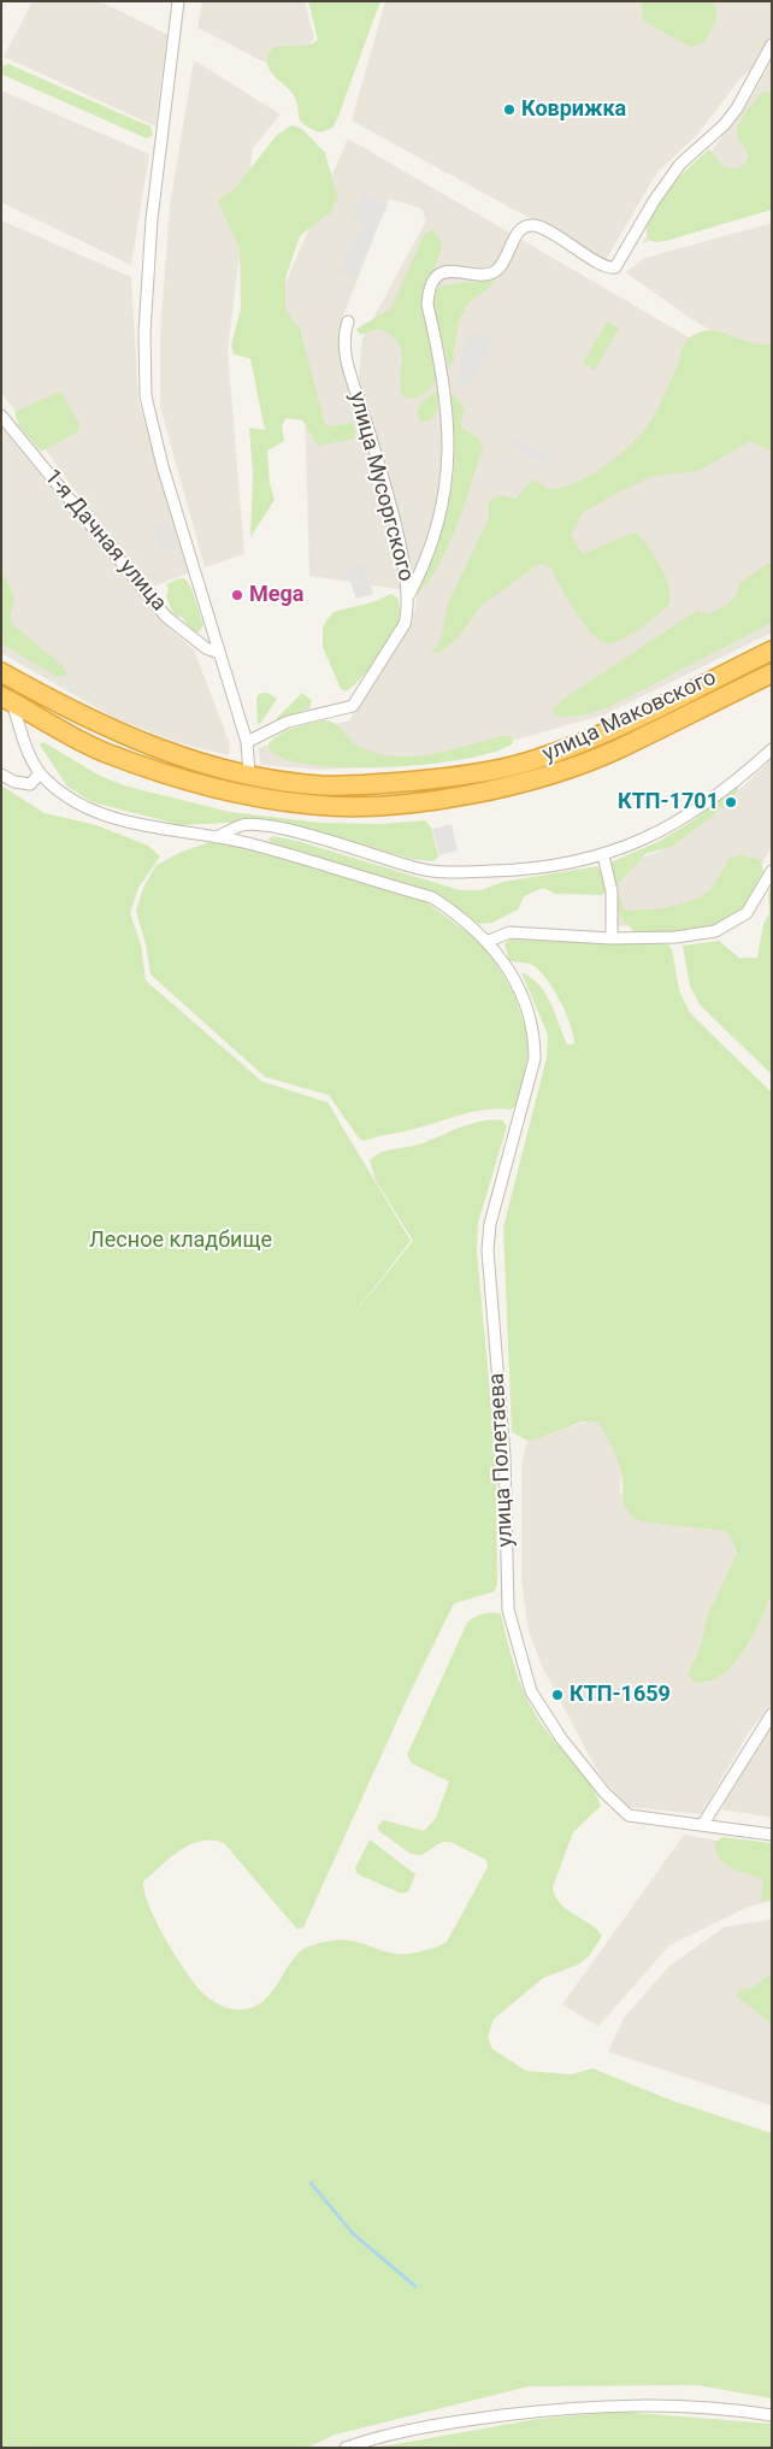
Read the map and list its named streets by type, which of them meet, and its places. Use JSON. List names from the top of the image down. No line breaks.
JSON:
{"streets":{"highway":["улица Маковского"],"street":["улица Мусоргского","1-я Дачная улица","улица Полетаева"]},"parks":["Лесное кладбище"],"places":["Коврижка","Mega","КТП-1701","КТП-1659"]}
